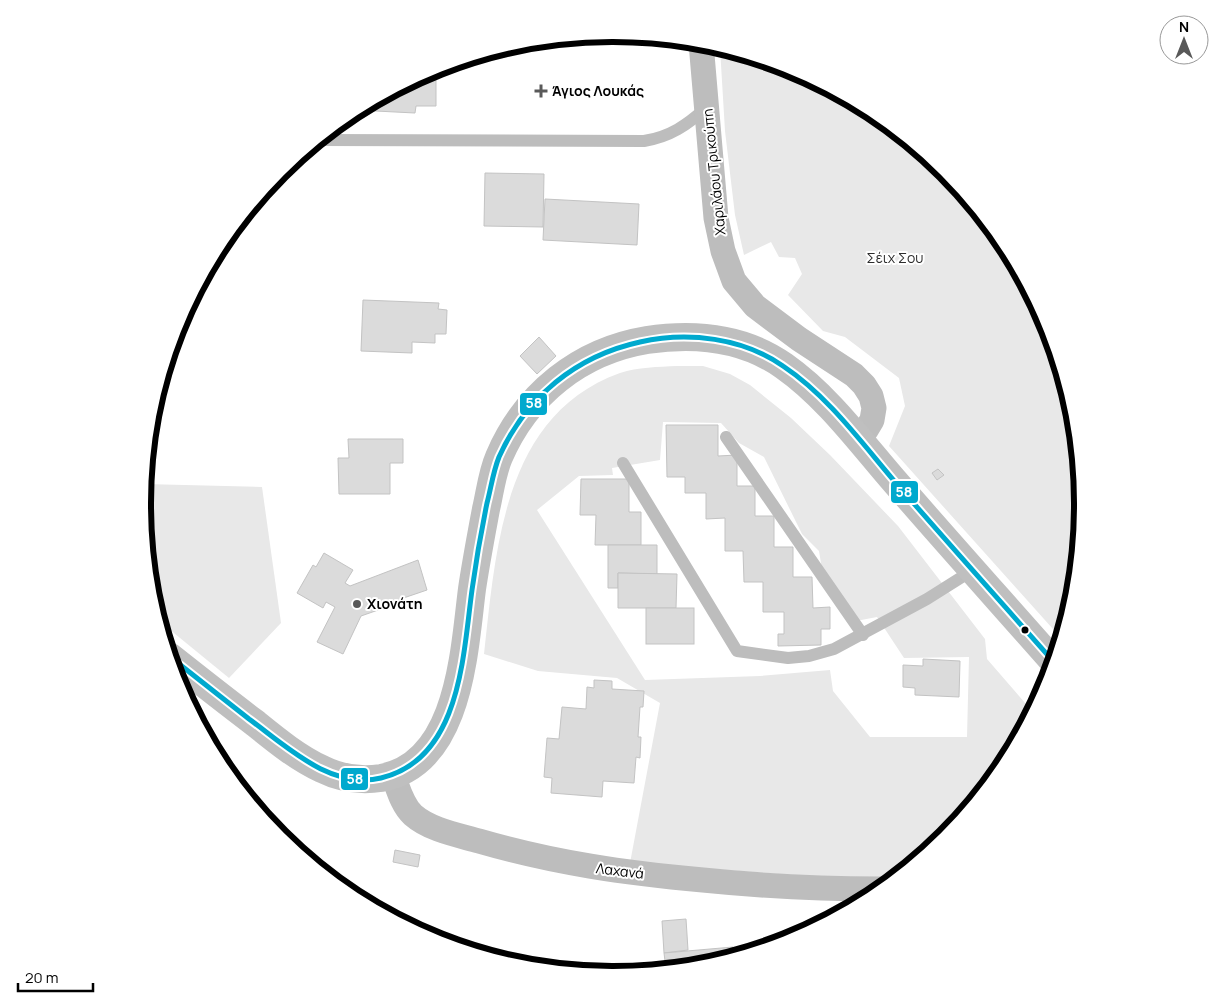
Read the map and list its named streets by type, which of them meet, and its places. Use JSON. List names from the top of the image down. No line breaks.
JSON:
{"streets":{"street":["Χαριλάου Τρικούπη","Λαχανά"]},"parks":["Σέιχ Σου"],"places":{"health":["Άγιος Λουκάς"],"other":["Χιονάτη"]},"lines":["transit line 58"],"scale_bar":"20 m","north":"top"}
